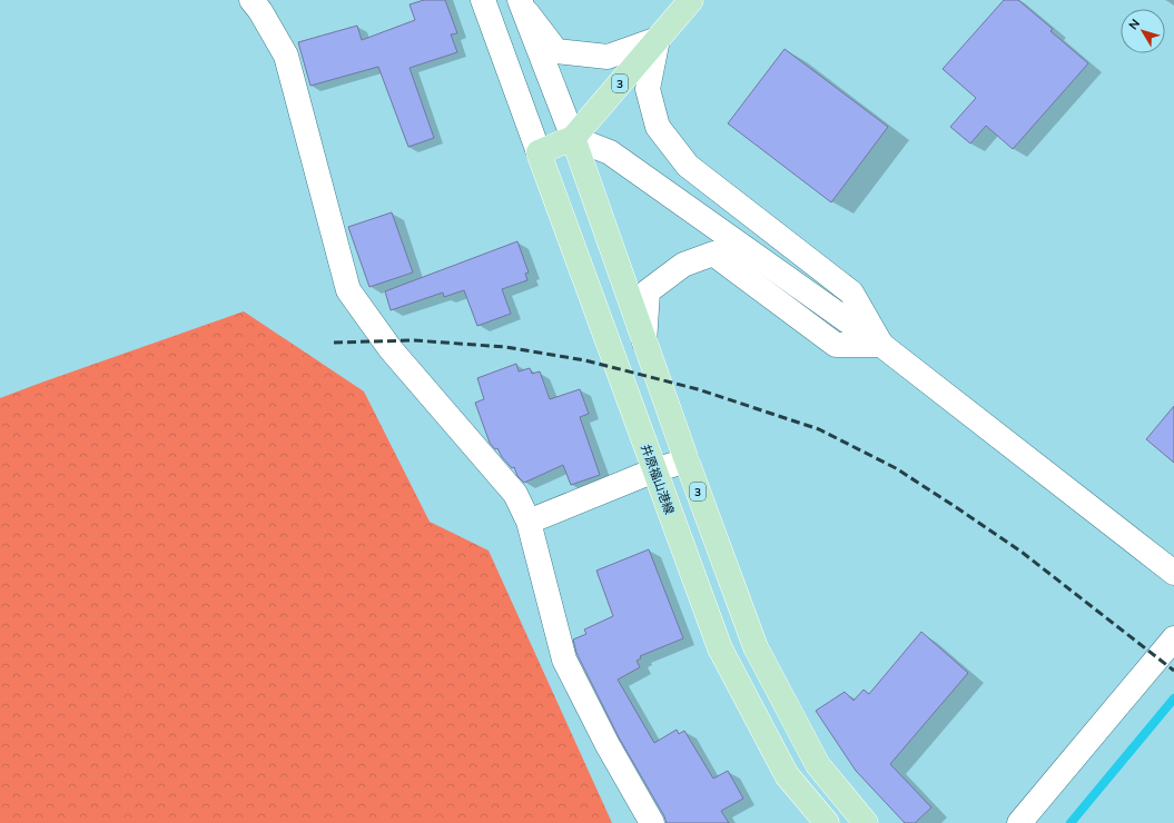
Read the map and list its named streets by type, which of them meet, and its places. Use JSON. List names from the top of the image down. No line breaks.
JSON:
{"streets":{"main road":["3","井原福山港線"]},"crossings":[["3","井原福山港線"]],"north":"top left"}
